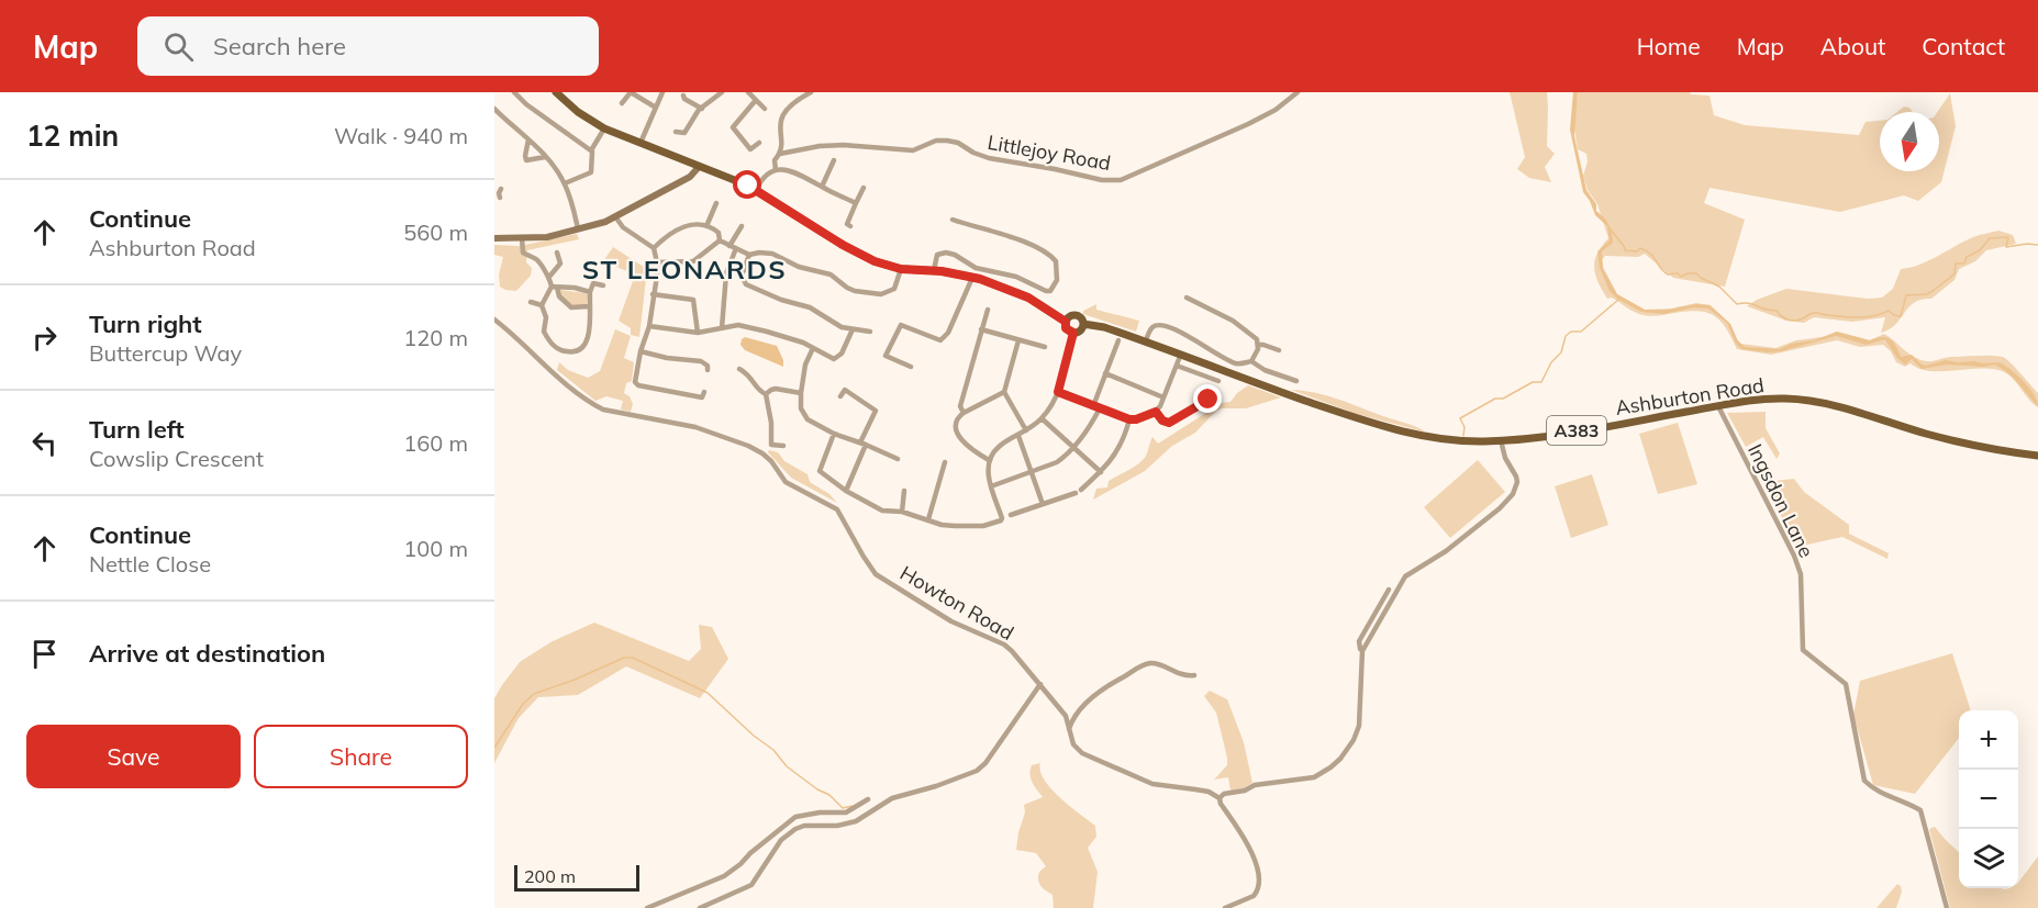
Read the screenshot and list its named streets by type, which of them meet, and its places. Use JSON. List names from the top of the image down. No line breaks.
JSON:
{"streets":{"main road":["Ashburton Road","A383"],"street":["Littlejoy Road","Ingsdon Lane","Howton Road"]},"crossings":[["Ashburton Road","Ingsdon Lane"]],"districts":["ST LEONARDS"],"scale_bar":"200 m","north":"bottom","page":{"header":"Map","search":"Search here","nav":["Home","Map","About","Contact"],"heading":["12 min","Walk · 940 m"],"list":[["Continue","Ashburton Road","560 m"],["Turn right","Buttercup Way","120 m"],["Turn left","Cowslip Crescent","160 m"],["Continue","Nettle Close","100 m"],"Arrive at destination"],"buttons":["Save","Share"],"map_buttons":["+","−"],"scale":"200 m"}}
